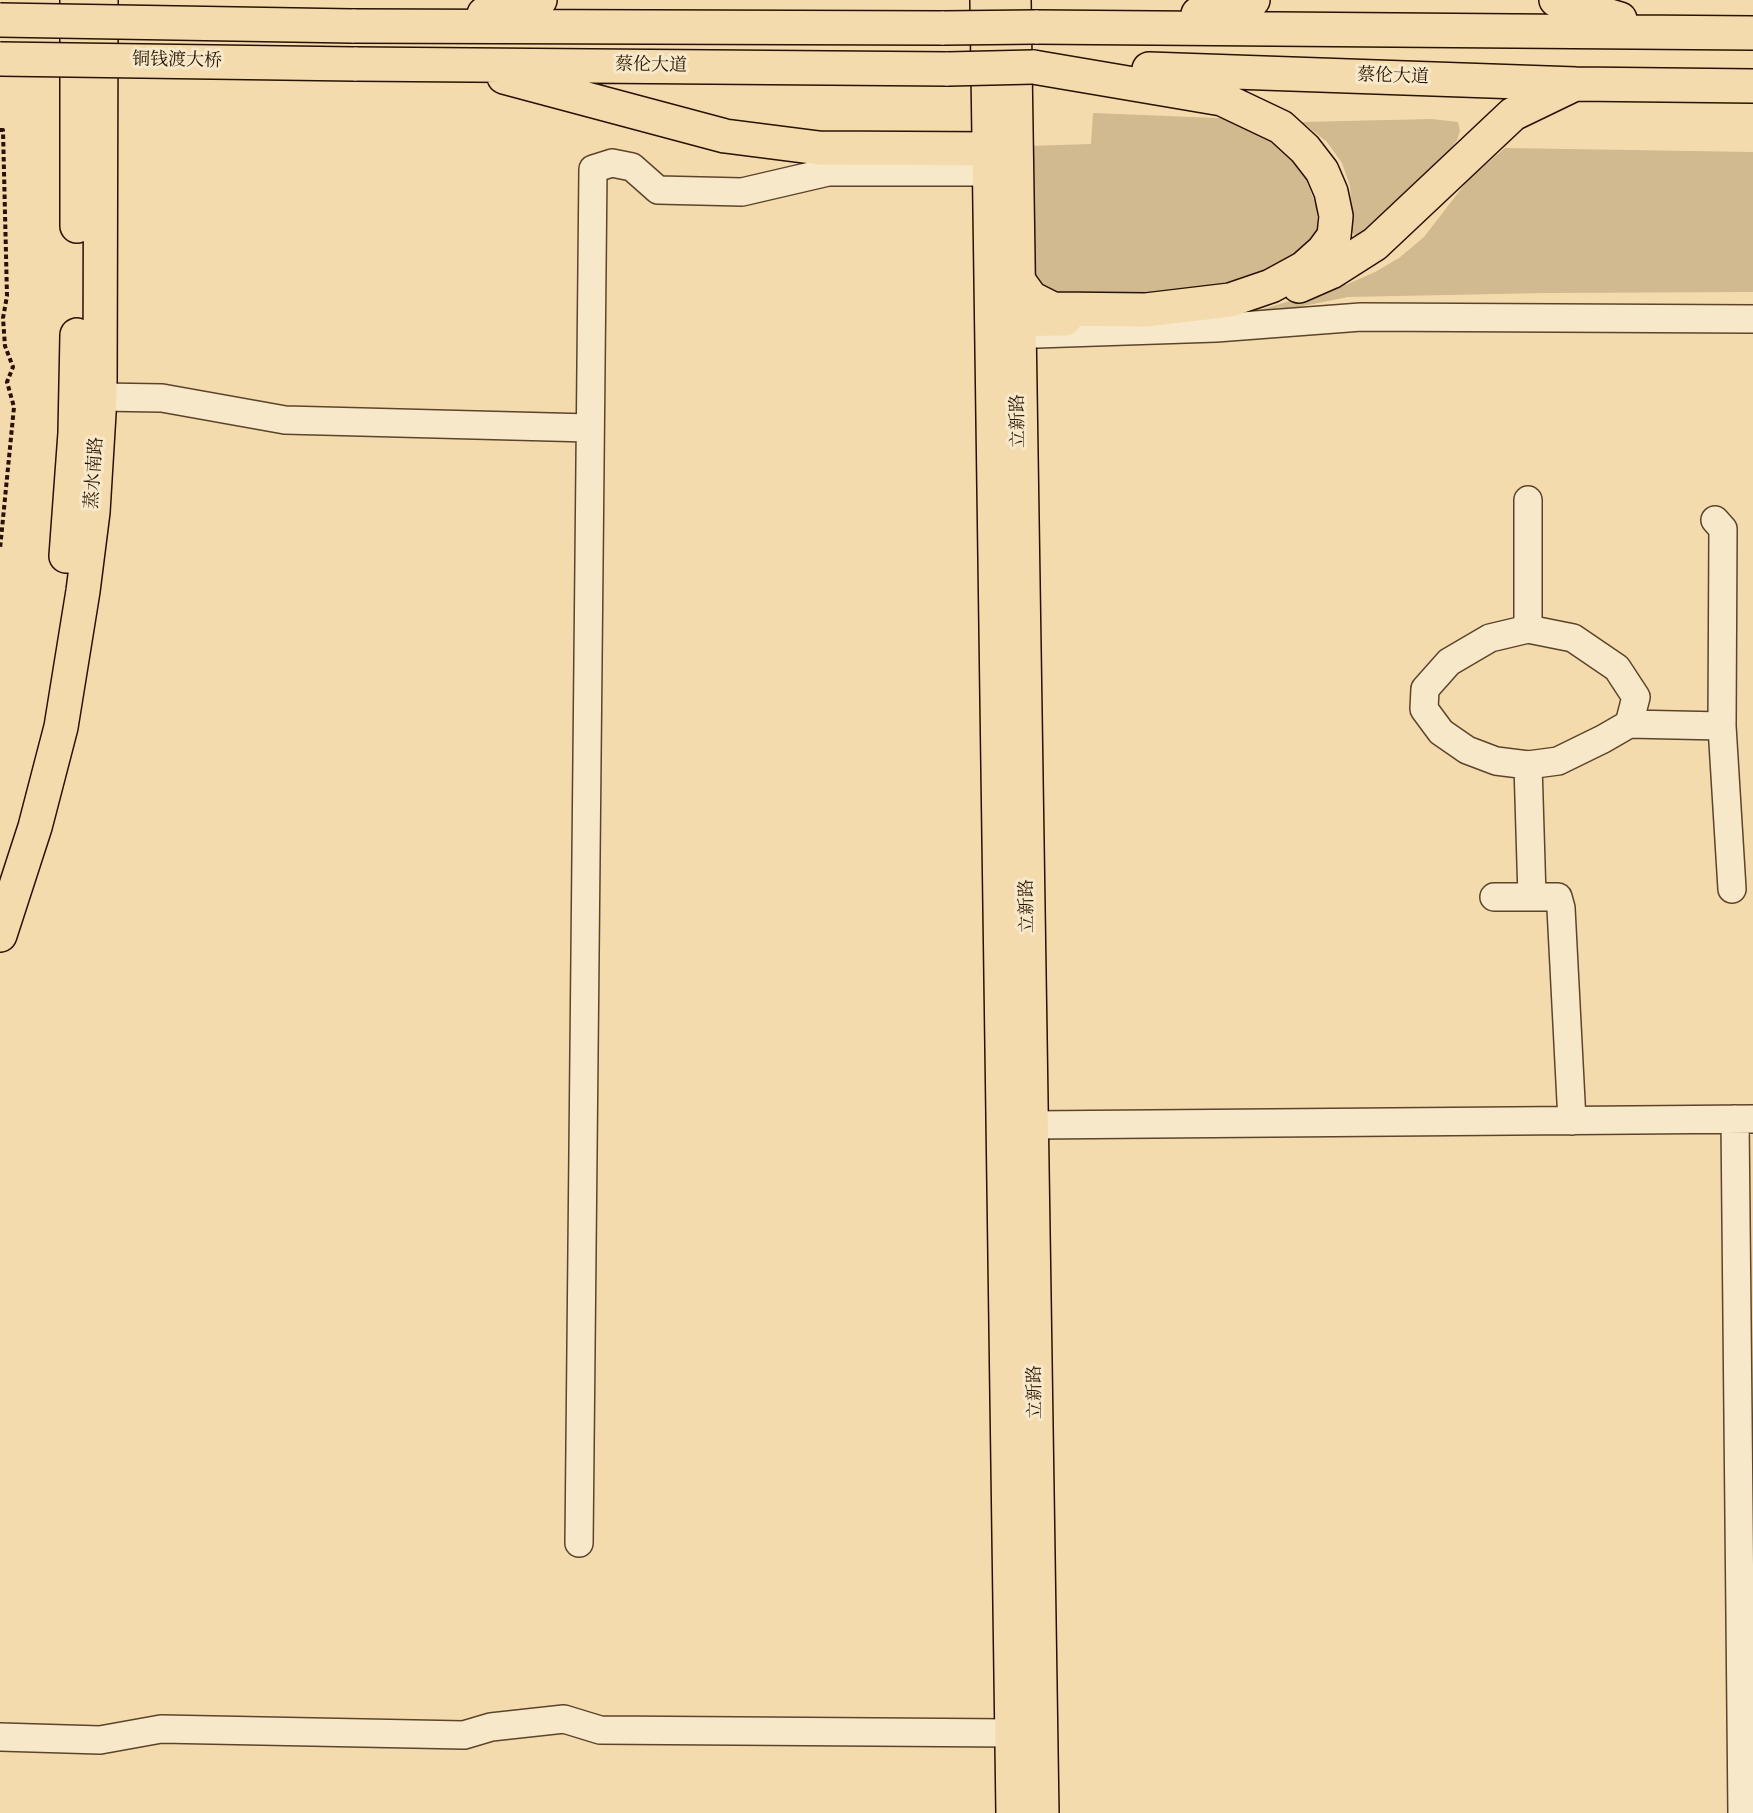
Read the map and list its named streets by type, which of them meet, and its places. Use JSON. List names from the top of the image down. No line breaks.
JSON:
{"streets":{"main road":["铜钱渡大桥","蔡伦大道","立新路","蒸水南路"]},"crossings":[["铜钱渡大桥","蔡伦大道"]]}
